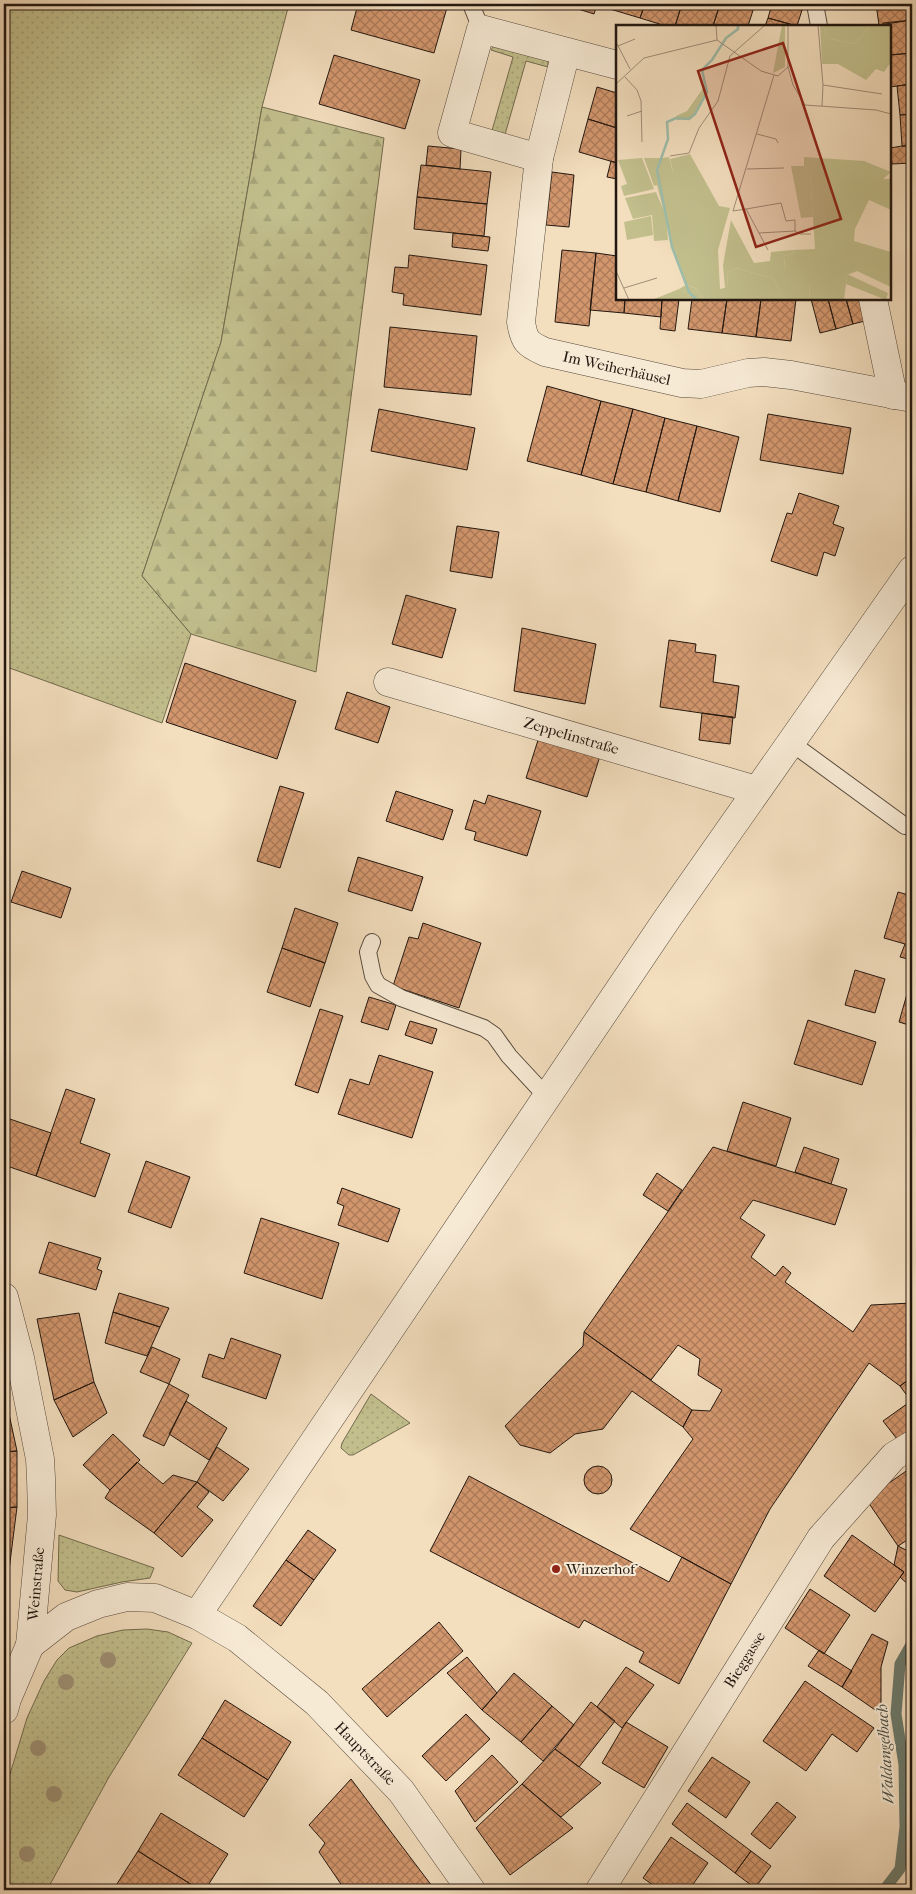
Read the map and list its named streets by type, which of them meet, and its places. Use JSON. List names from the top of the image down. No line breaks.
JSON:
{"streets":{"street":["Im Weiherhäusel","Zeppelinstraße","Weinstraße","Bieggasse","Hauptstraße"]},"crossings":[["Weinstraße","Hauptstraße"]],"water":["Waldangelbach"],"places":["Winzerhof"]}
